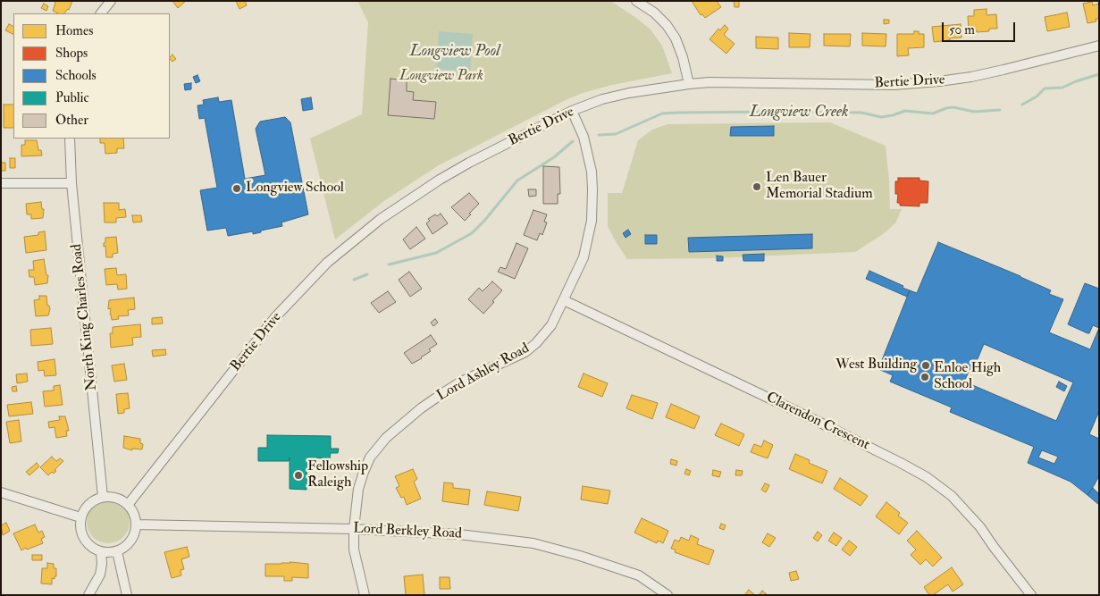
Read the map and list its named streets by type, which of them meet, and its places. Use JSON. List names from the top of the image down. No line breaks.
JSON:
{"streets":{"street":["Bertie Drive","North King Charles Road","Lord Ashley Road","Clarendon Crescent","Lord Berkley Road"]},"crossings":[["Bertie Drive","North King Charles Road"],["Bertie Drive","Lord Ashley Road"],["Bertie Drive","Lord Berkley Road"],["North King Charles Road","Lord Berkley Road"],["Lord Ashley Road","Clarendon Crescent"],["Lord Ashley Road","Lord Berkley Road"]],"water":["Longview Pool","Longview Creek"],"parks":["Longview Park"],"places":["Len Bauer Memorial Stadium","Longview School","West Building","Enloe High School","Fellowship Raleigh"],"legend":["Homes","Shops","Schools","Public","Other"],"scale_bar":"50 m"}
